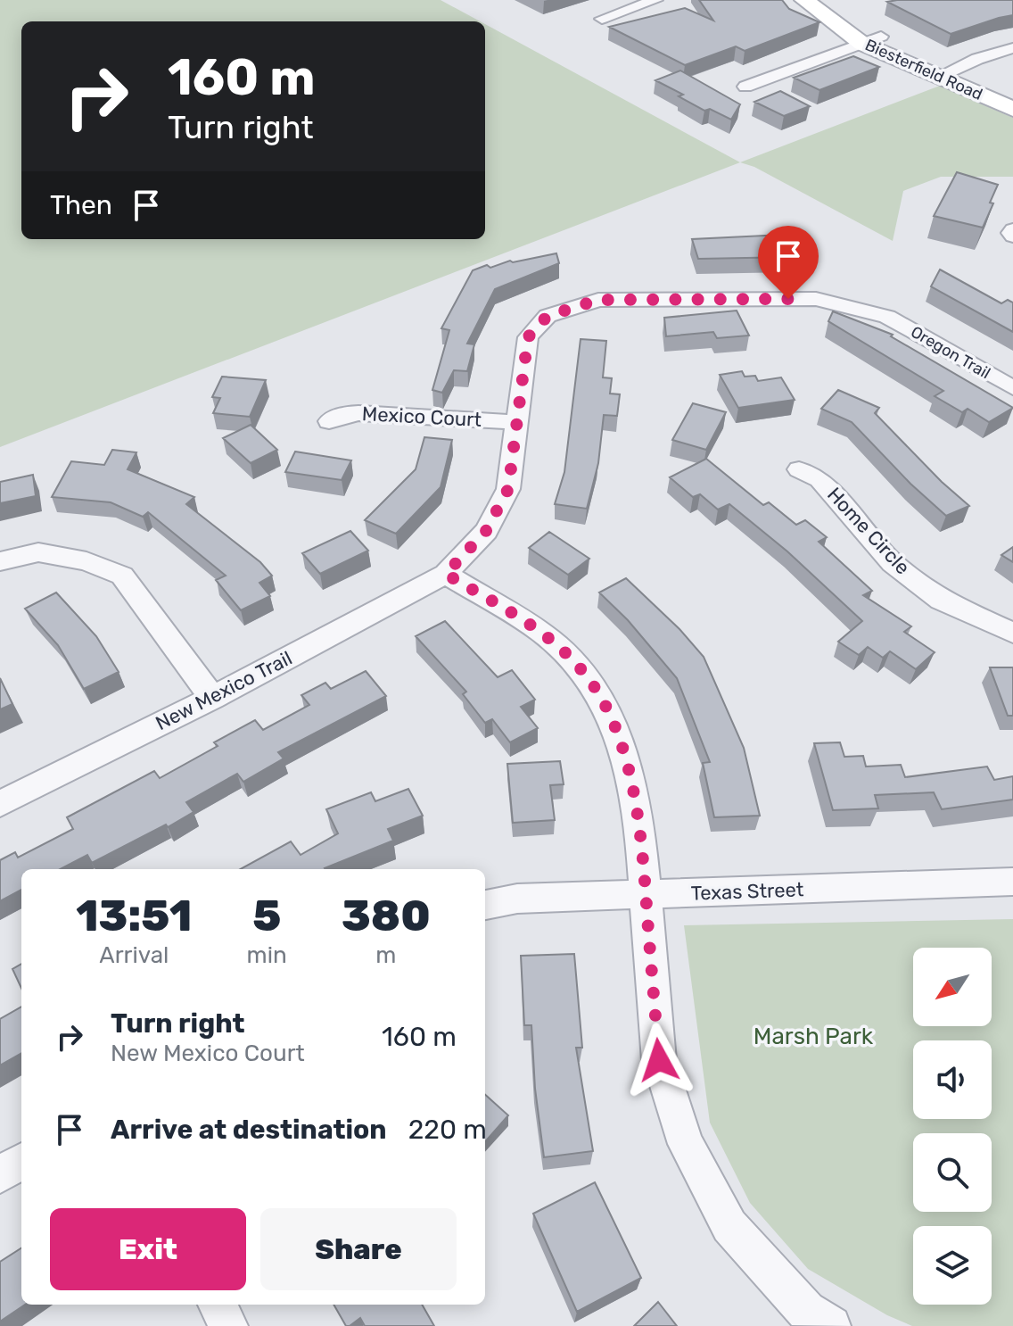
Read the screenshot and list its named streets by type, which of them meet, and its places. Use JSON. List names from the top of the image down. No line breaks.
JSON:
{"streets":{"street":["Biesterfield Road","Oregon Trail","Mexico Court","Home Circle","New Mexico Trail","Texas Street"]},"crossings":[["Oregon Trail","Mexico Court"],["Oregon Trail","New Mexico Trail"],["Mexico Court","New Mexico Trail"]],"parks":["Marsh Park"],"north":"bottom left","page":{"turn":["160 m","Turn right"],"then":"Then","eta":["13:51","Arrival","5","min","380","m"],"list":[{"name":"Turn right","note":"New Mexico Court","value":"160 m"},{"name":"Arrive at destination","value":"220 m"}],"buttons":["Exit","Share"]}}
